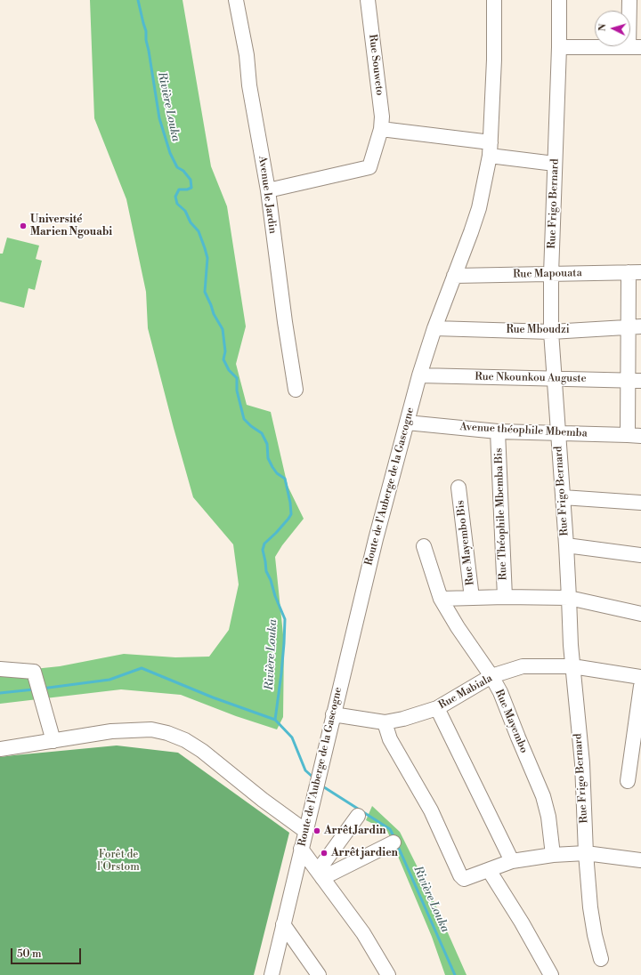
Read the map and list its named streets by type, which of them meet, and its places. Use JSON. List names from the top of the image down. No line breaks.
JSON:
{"streets":{"street":["Rue Souweto","Avenue le Jardin","Rue Frigo Bernard","Rue Mapouata","Rue Mboudzi","Rue Nkounkou Auguste","Avenue théophile Mbemba","Route de l'Auberge de la Gascogne","Rue Théophile Mbemba Bis","Rue Mayembo Bis","Rue Mabiala","Rue Mayembo"]},"crossings":[["Rue Souweto","Avenue le Jardin"],["Rue Frigo Bernard","Rue Mapouata"],["Rue Frigo Bernard","Rue Mboudzi"],["Rue Frigo Bernard","Rue Nkounkou Auguste"],["Rue Frigo Bernard","Avenue théophile Mbemba"],["Rue Frigo Bernard","Rue Mabiala"],["Rue Mapouata","Route de l'Auberge de la Gascogne"],["Rue Mboudzi","Route de l'Auberge de la Gascogne"],["Rue Nkounkou Auguste","Route de l'Auberge de la Gascogne"],["Avenue théophile Mbemba","Route de l'Auberge de la Gascogne"],["Avenue théophile Mbemba","Rue Théophile Mbemba Bis"],["Route de l'Auberge de la Gascogne","Rue Mabiala"],["Rue Mabiala","Rue Mayembo"]],"water":["Rivière Louka"],"parks":["Forêt de l'Orstom"],"places":["Université Marien Ngouabi","Arrêt Jardin","Arrêt jardien"],"scale_bar":"50 m","north":"left"}
